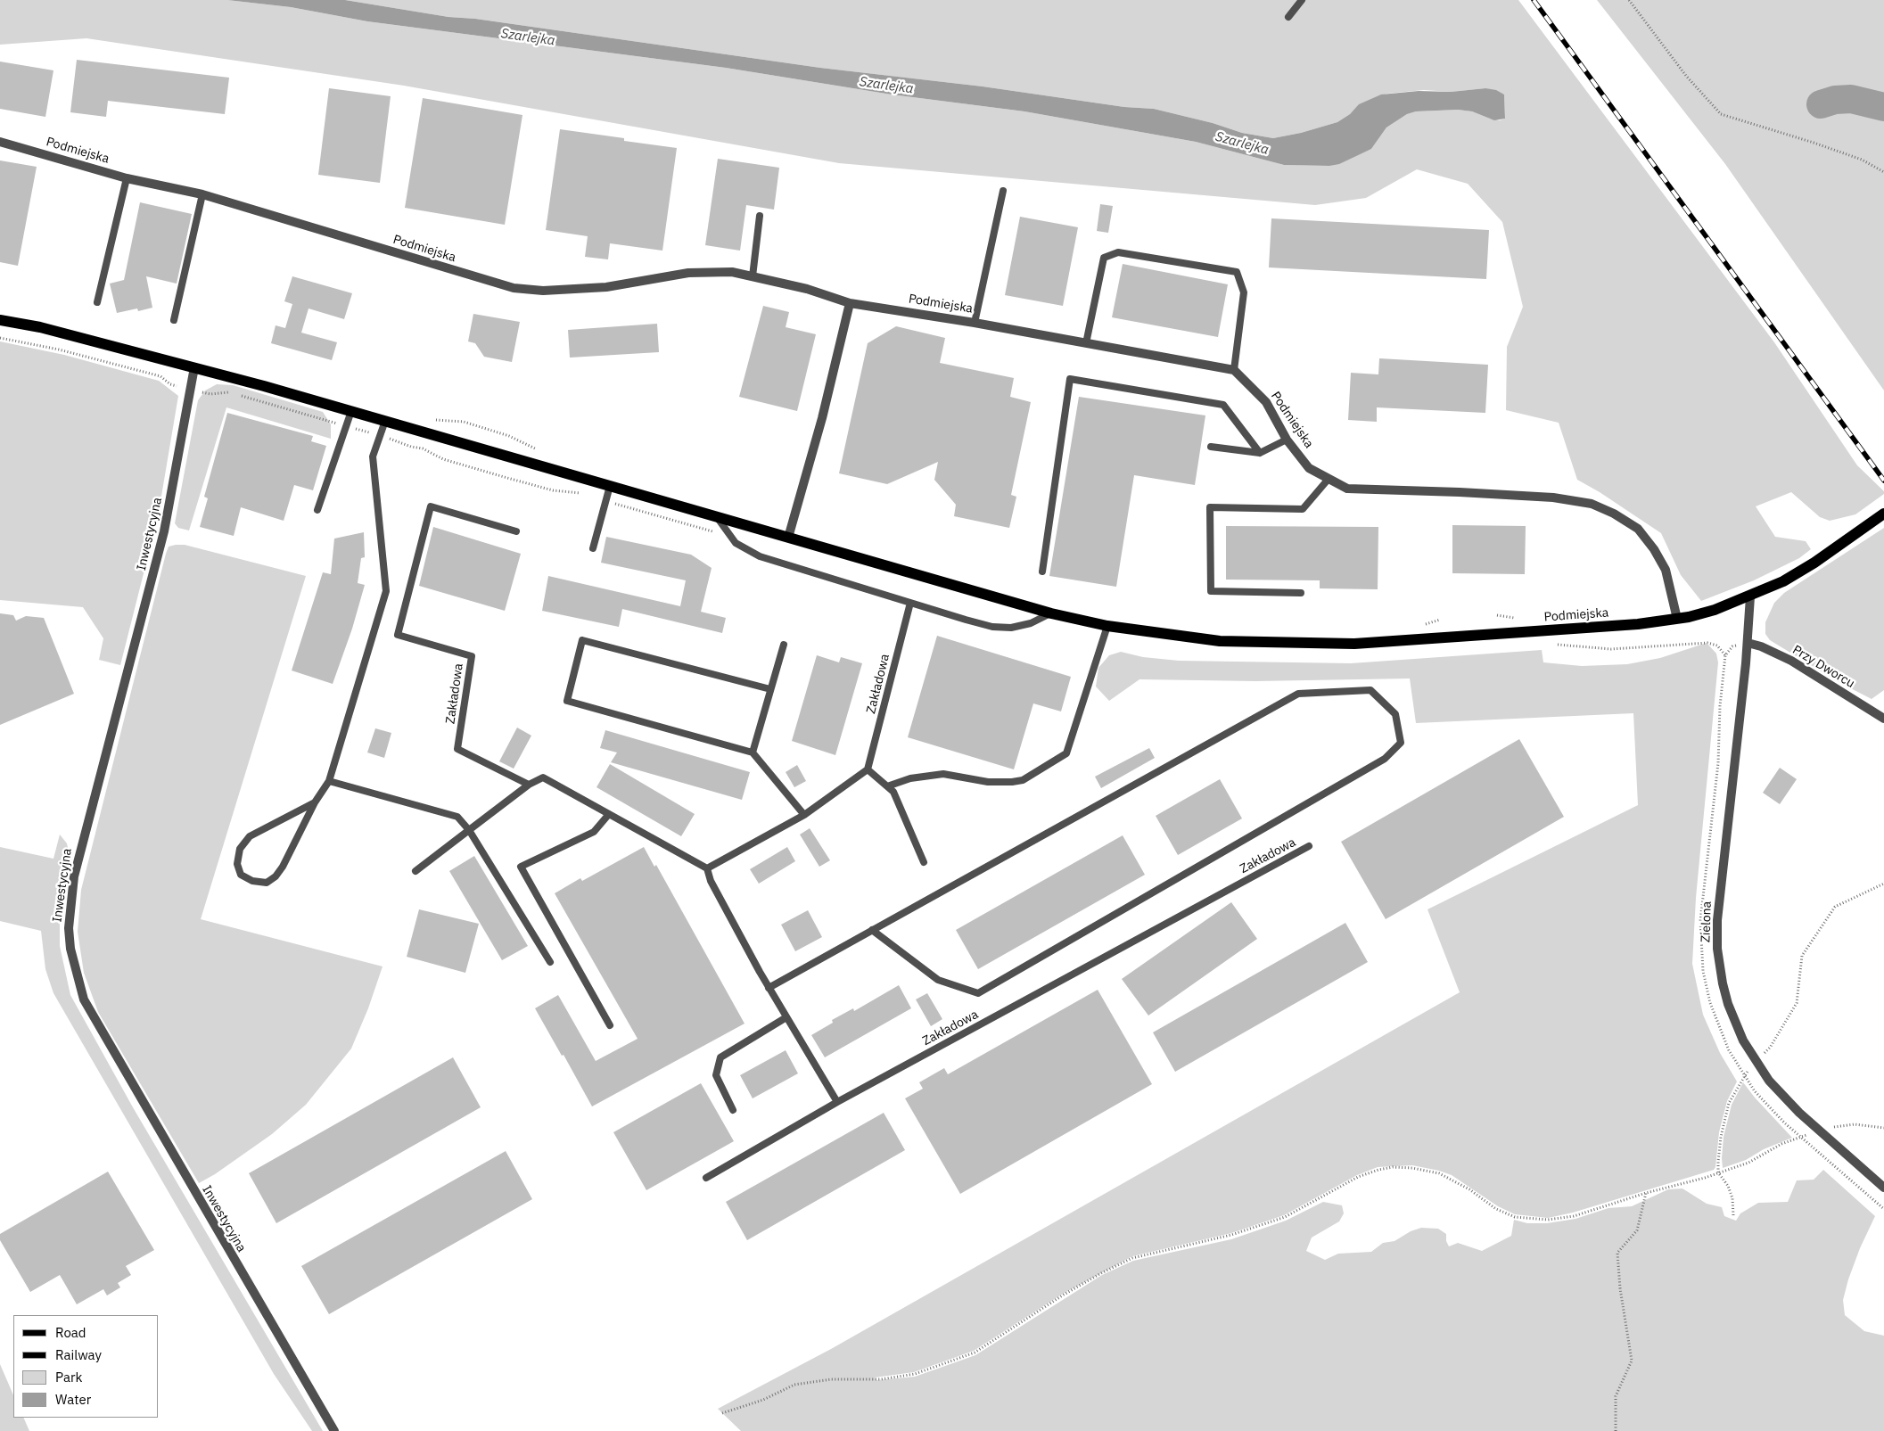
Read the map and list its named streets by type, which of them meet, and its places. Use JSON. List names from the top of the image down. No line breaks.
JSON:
{"streets":{"main road":["Podmiejska"],"street":["Inwestycyjna","Przy Dworcu","Zielona"],"lane":["Zakładowa"]},"crossings":[["Podmiejska","Inwestycyjna"],["Podmiejska","Zielona"],["Przy Dworcu","Zielona"]],"water":["Szarlejka"],"legend":["Road","Railway","Park","Water"]}
